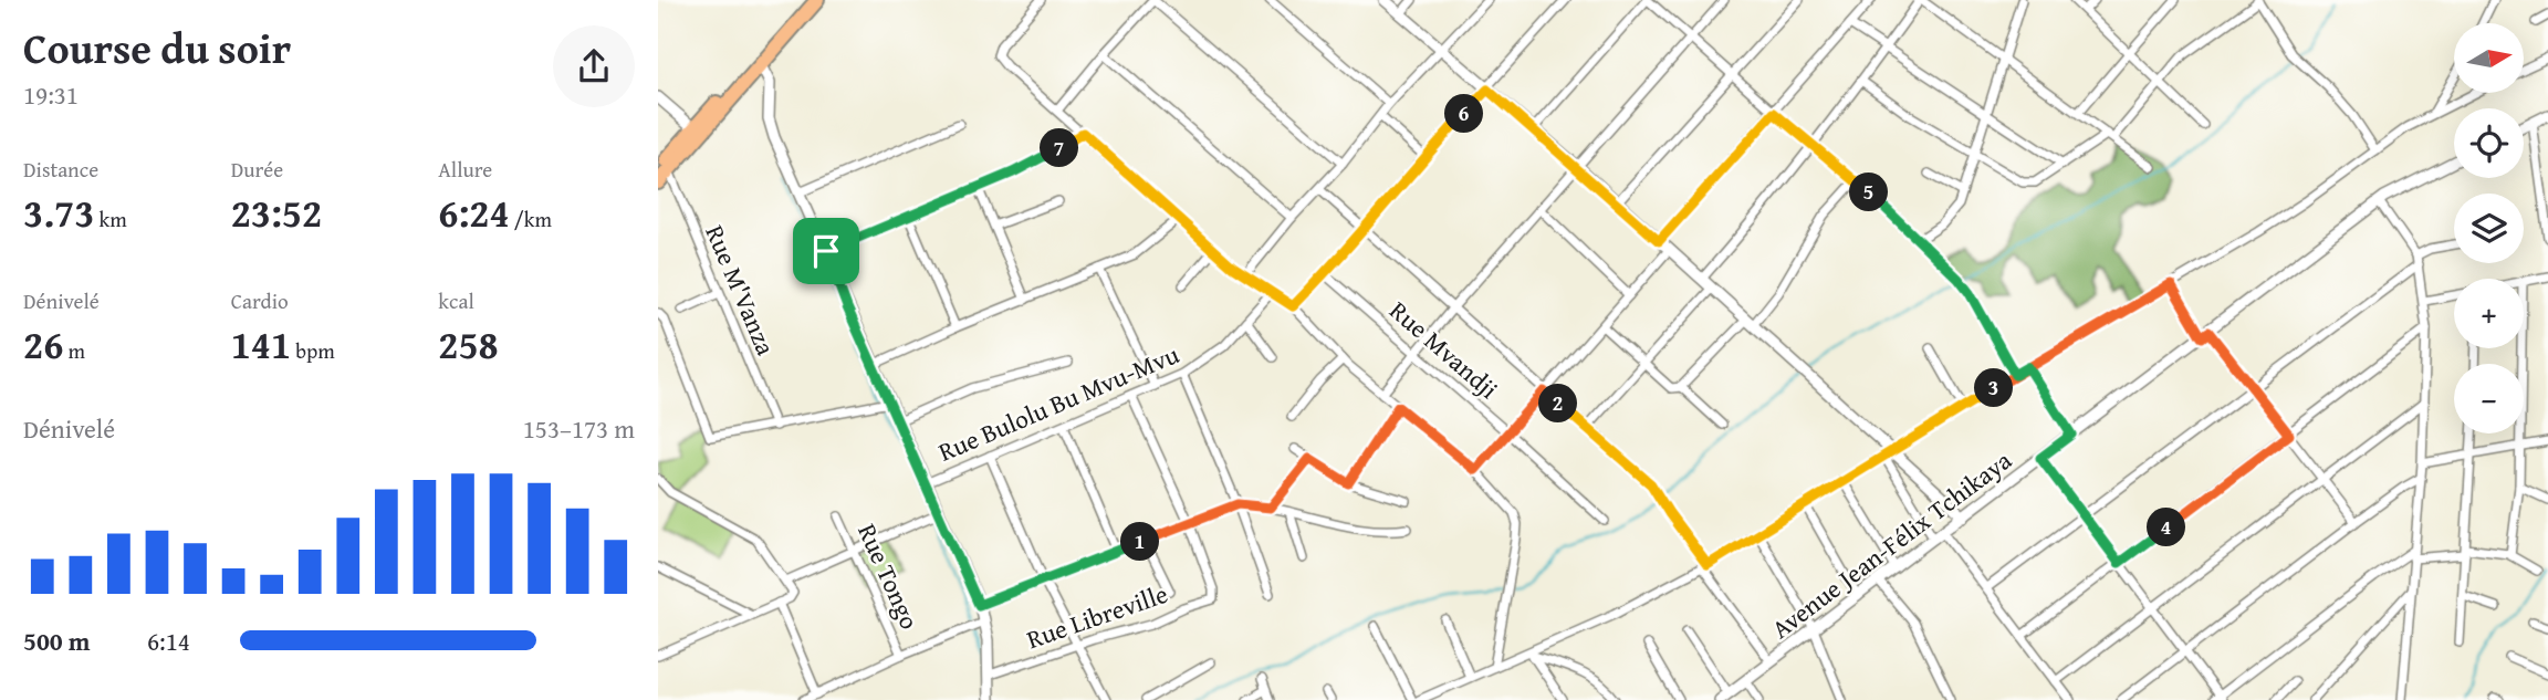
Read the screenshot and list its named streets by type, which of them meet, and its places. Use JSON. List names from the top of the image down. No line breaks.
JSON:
{"streets":{"street":["Rue M'Vanza","Rue Mvandji","Rue Bulolu Bu Mvu-Mvu","Avenue Jean-Félix Tchikaya","Rue Tongo","Rue Libreville"]},"north":"right","page":{"heading":["Course du soir","19:31"],"map_buttons":["+","−"],"pins":["6","7","5","3","2","4","1"],"stats":[["Distance","3.73 km"],["Durée","23:52"],["Allure","6:24 /km"],["Dénivelé","26 m"],["Cardio","141 bpm"],["kcal","258"]],"chart":["Dénivelé","153–173 m"],"list":[{"name":"500 m","note":"6:14"}]}}
